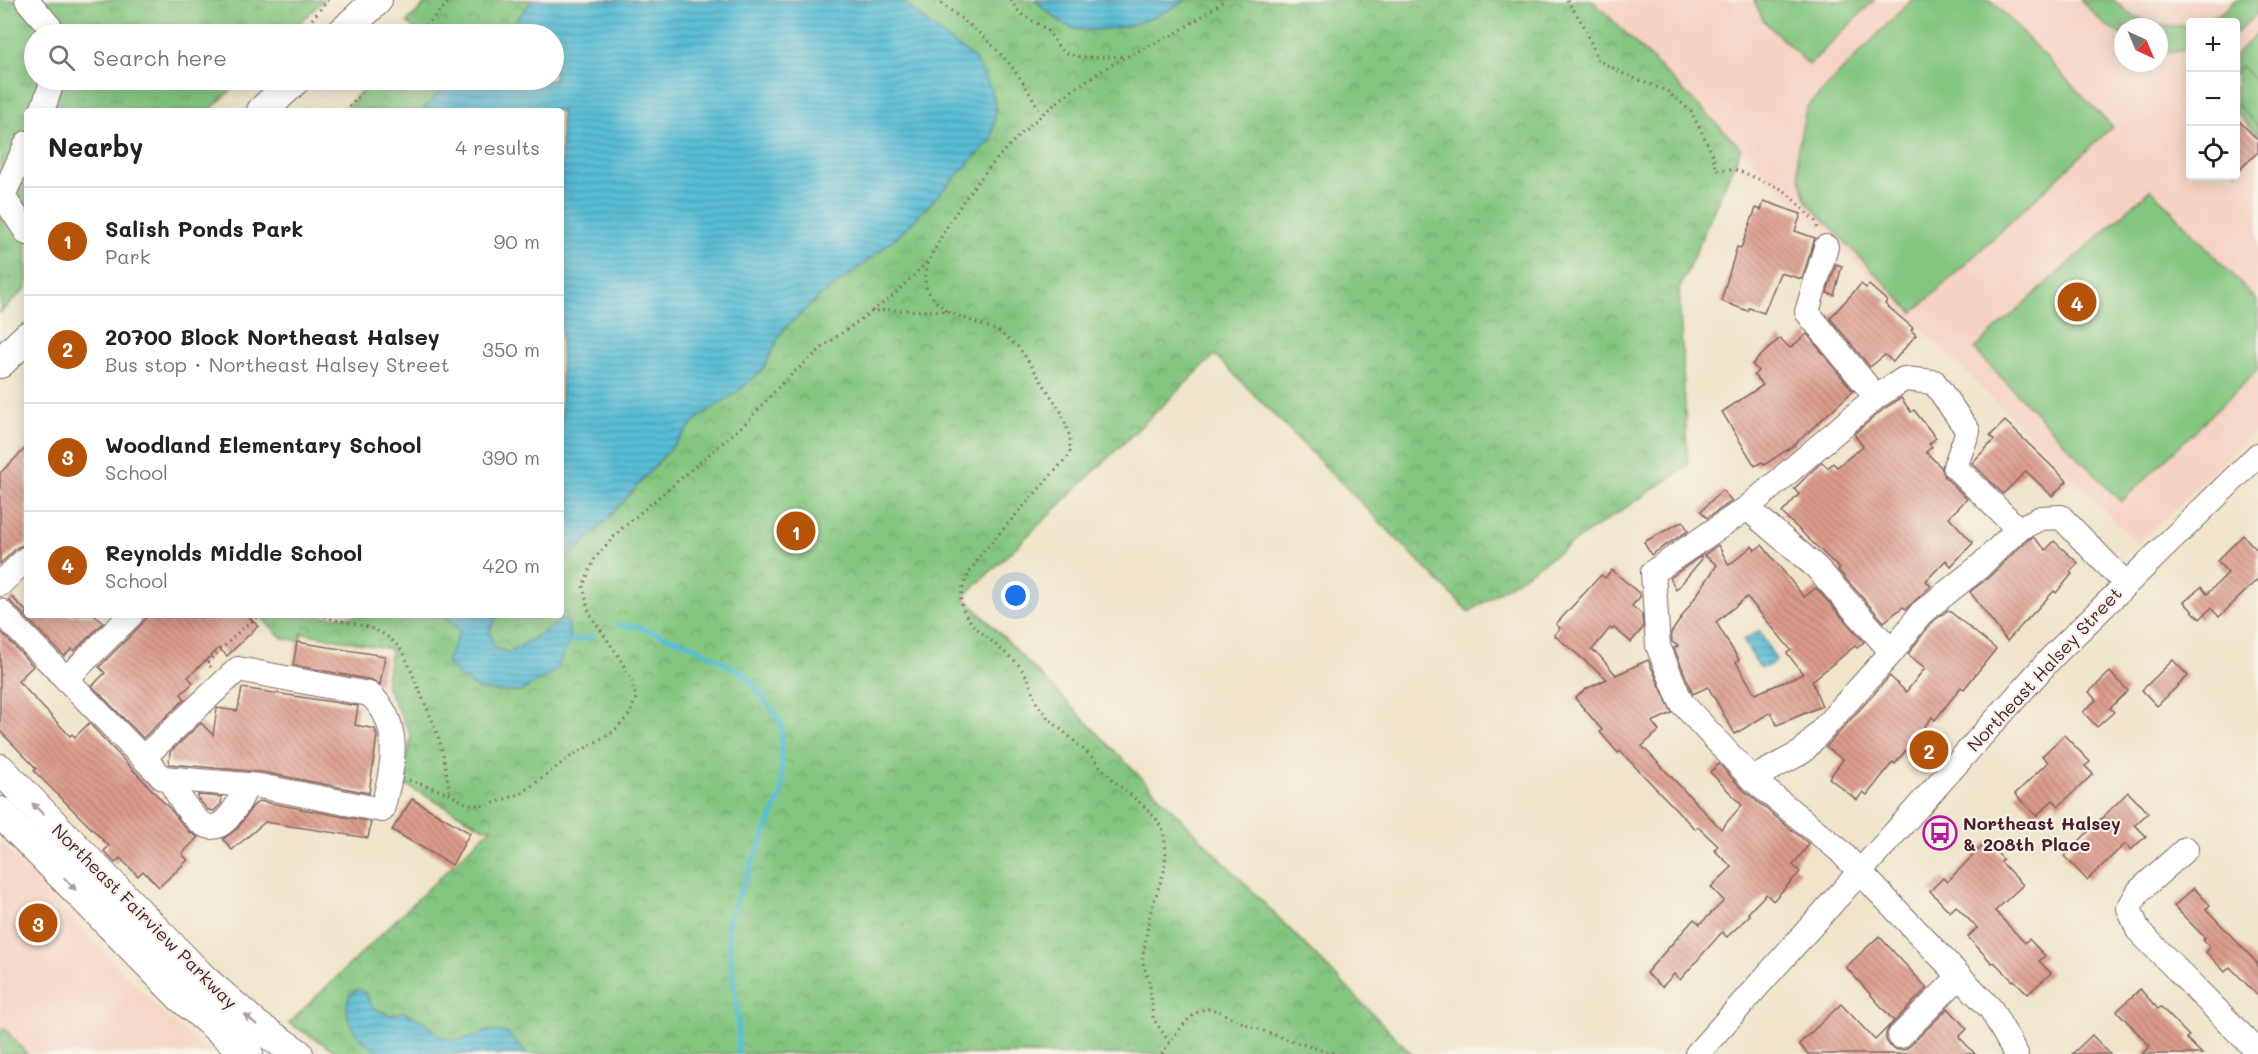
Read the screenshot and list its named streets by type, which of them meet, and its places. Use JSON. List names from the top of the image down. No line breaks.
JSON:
{"streets":{"main road":["Northeast Fairview Parkway"],"street":["Northeast Halsey Street"]},"places":{"bus stop":["Northeast Halsey & 208th Place"]},"north":"bottom right","page":{"map_buttons":["+","−"],"search":"Search here","heading":["Nearby","4 results"],"list":[{"mark":"1","name":"Salish Ponds Park","note":"Park","value":"90 m"},{"mark":"2","name":"20700 Block Northeast Halsey","note":"Bus stop · Northeast Halsey Street","value":"350 m"},{"mark":"3","name":"Woodland Elementary School","note":"School","value":"390 m"},{"mark":"4","name":"Reynolds Middle School","note":"School","value":"420 m"}],"pins":["4","1","2","3"]}}
